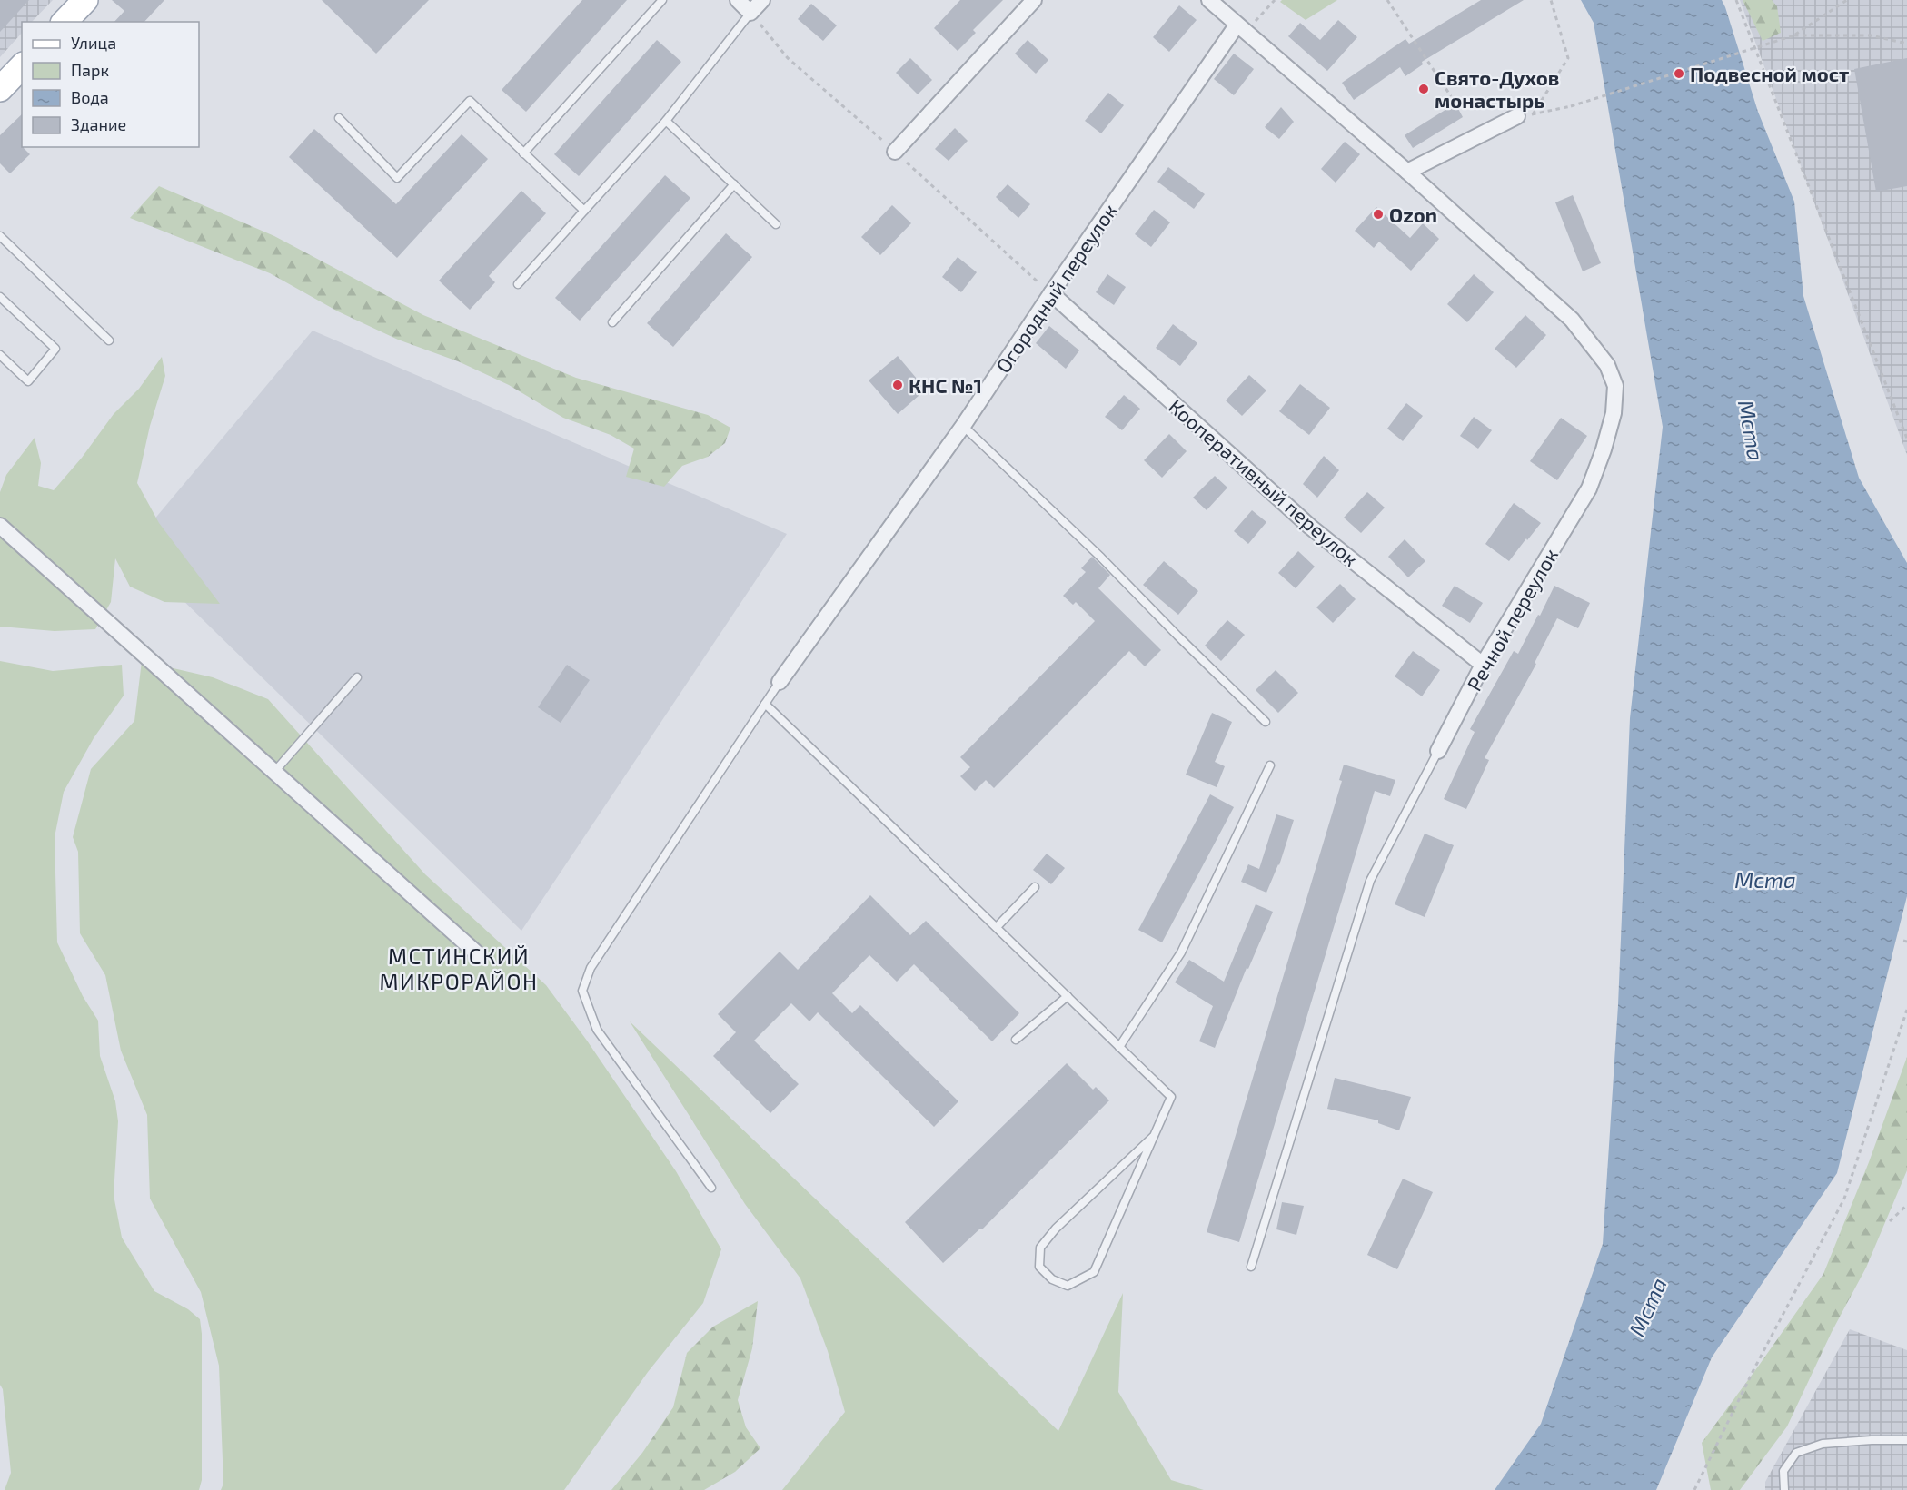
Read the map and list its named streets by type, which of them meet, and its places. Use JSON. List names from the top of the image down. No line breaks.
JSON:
{"streets":{"street":["Огородный переулок","Кооперативный переулок","Речной переулок"]},"crossings":[["Огородный переулок","Кооперативный переулок"],["Огородный переулок","Речной переулок"],["Кооперативный переулок","Речной переулок"]],"districts":["МСТИНСКИЙ МИКРОРАЙОН"],"water":["Мста"],"places":["Подвесной мост","Свято-Духов монастырь","Ozon","КНС №1"],"legend":["Улица","Парк","Вода","Здание"]}
